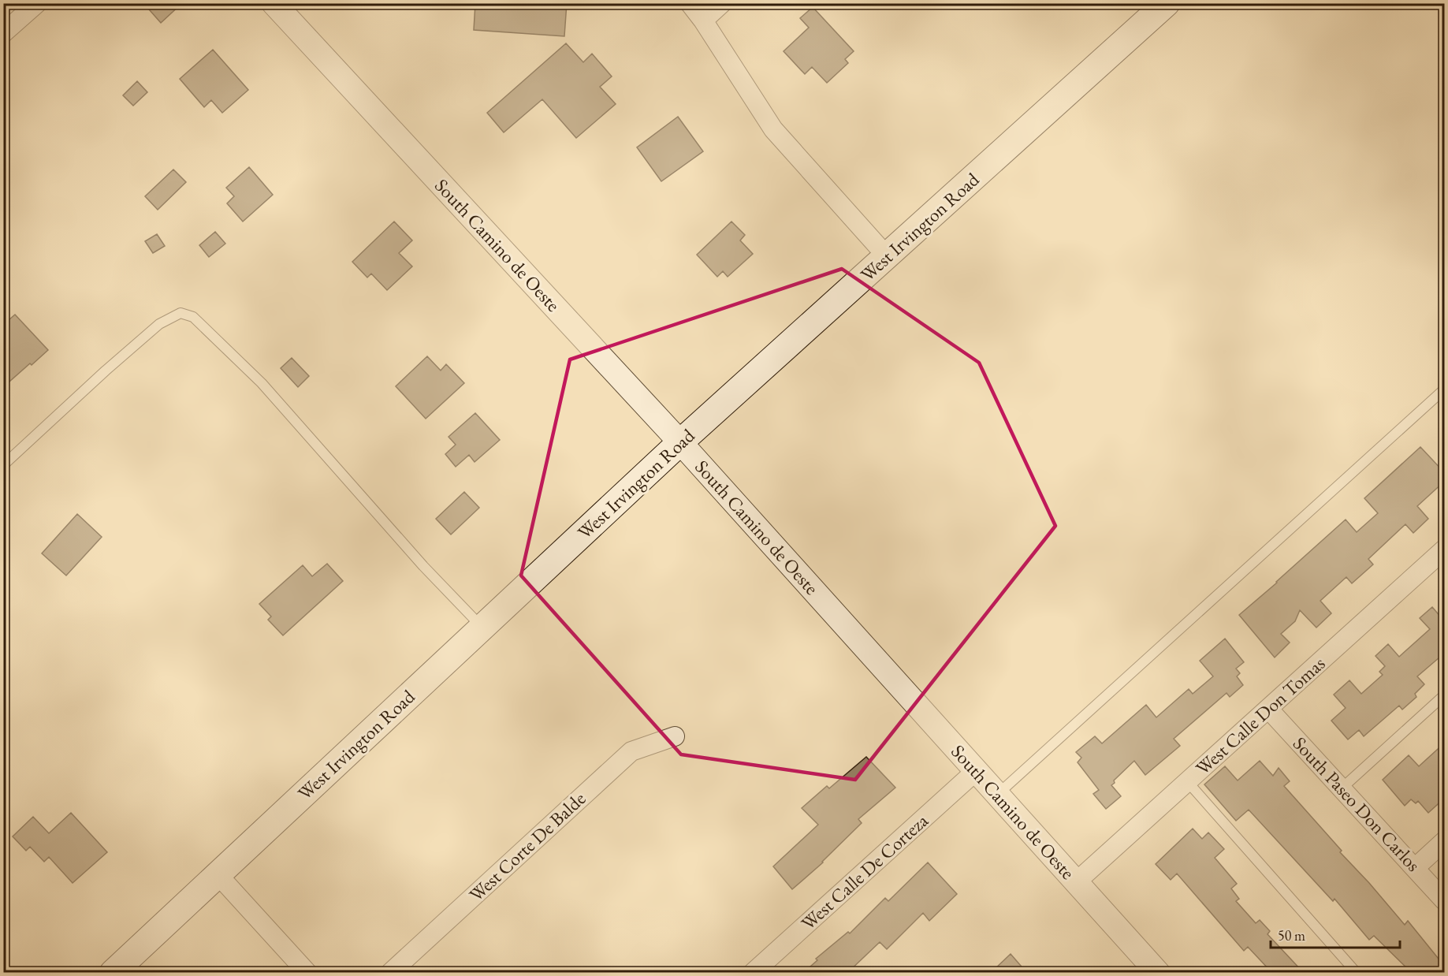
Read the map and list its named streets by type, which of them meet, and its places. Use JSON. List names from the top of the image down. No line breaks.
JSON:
{"streets":{"main road":["West Irvington Road"],"street":["South Camino de Oeste","West Calle Don Tomas","South Paseo Don Carlos","West Corte De Balde","West Calle De Corteza"]},"crossings":[["West Irvington Road","South Camino de Oeste"],["South Camino de Oeste","West Calle Don Tomas"],["South Camino de Oeste","West Calle De Corteza"],["West Calle Don Tomas","South Paseo Don Carlos"]],"scale_bar":"50 m"}
